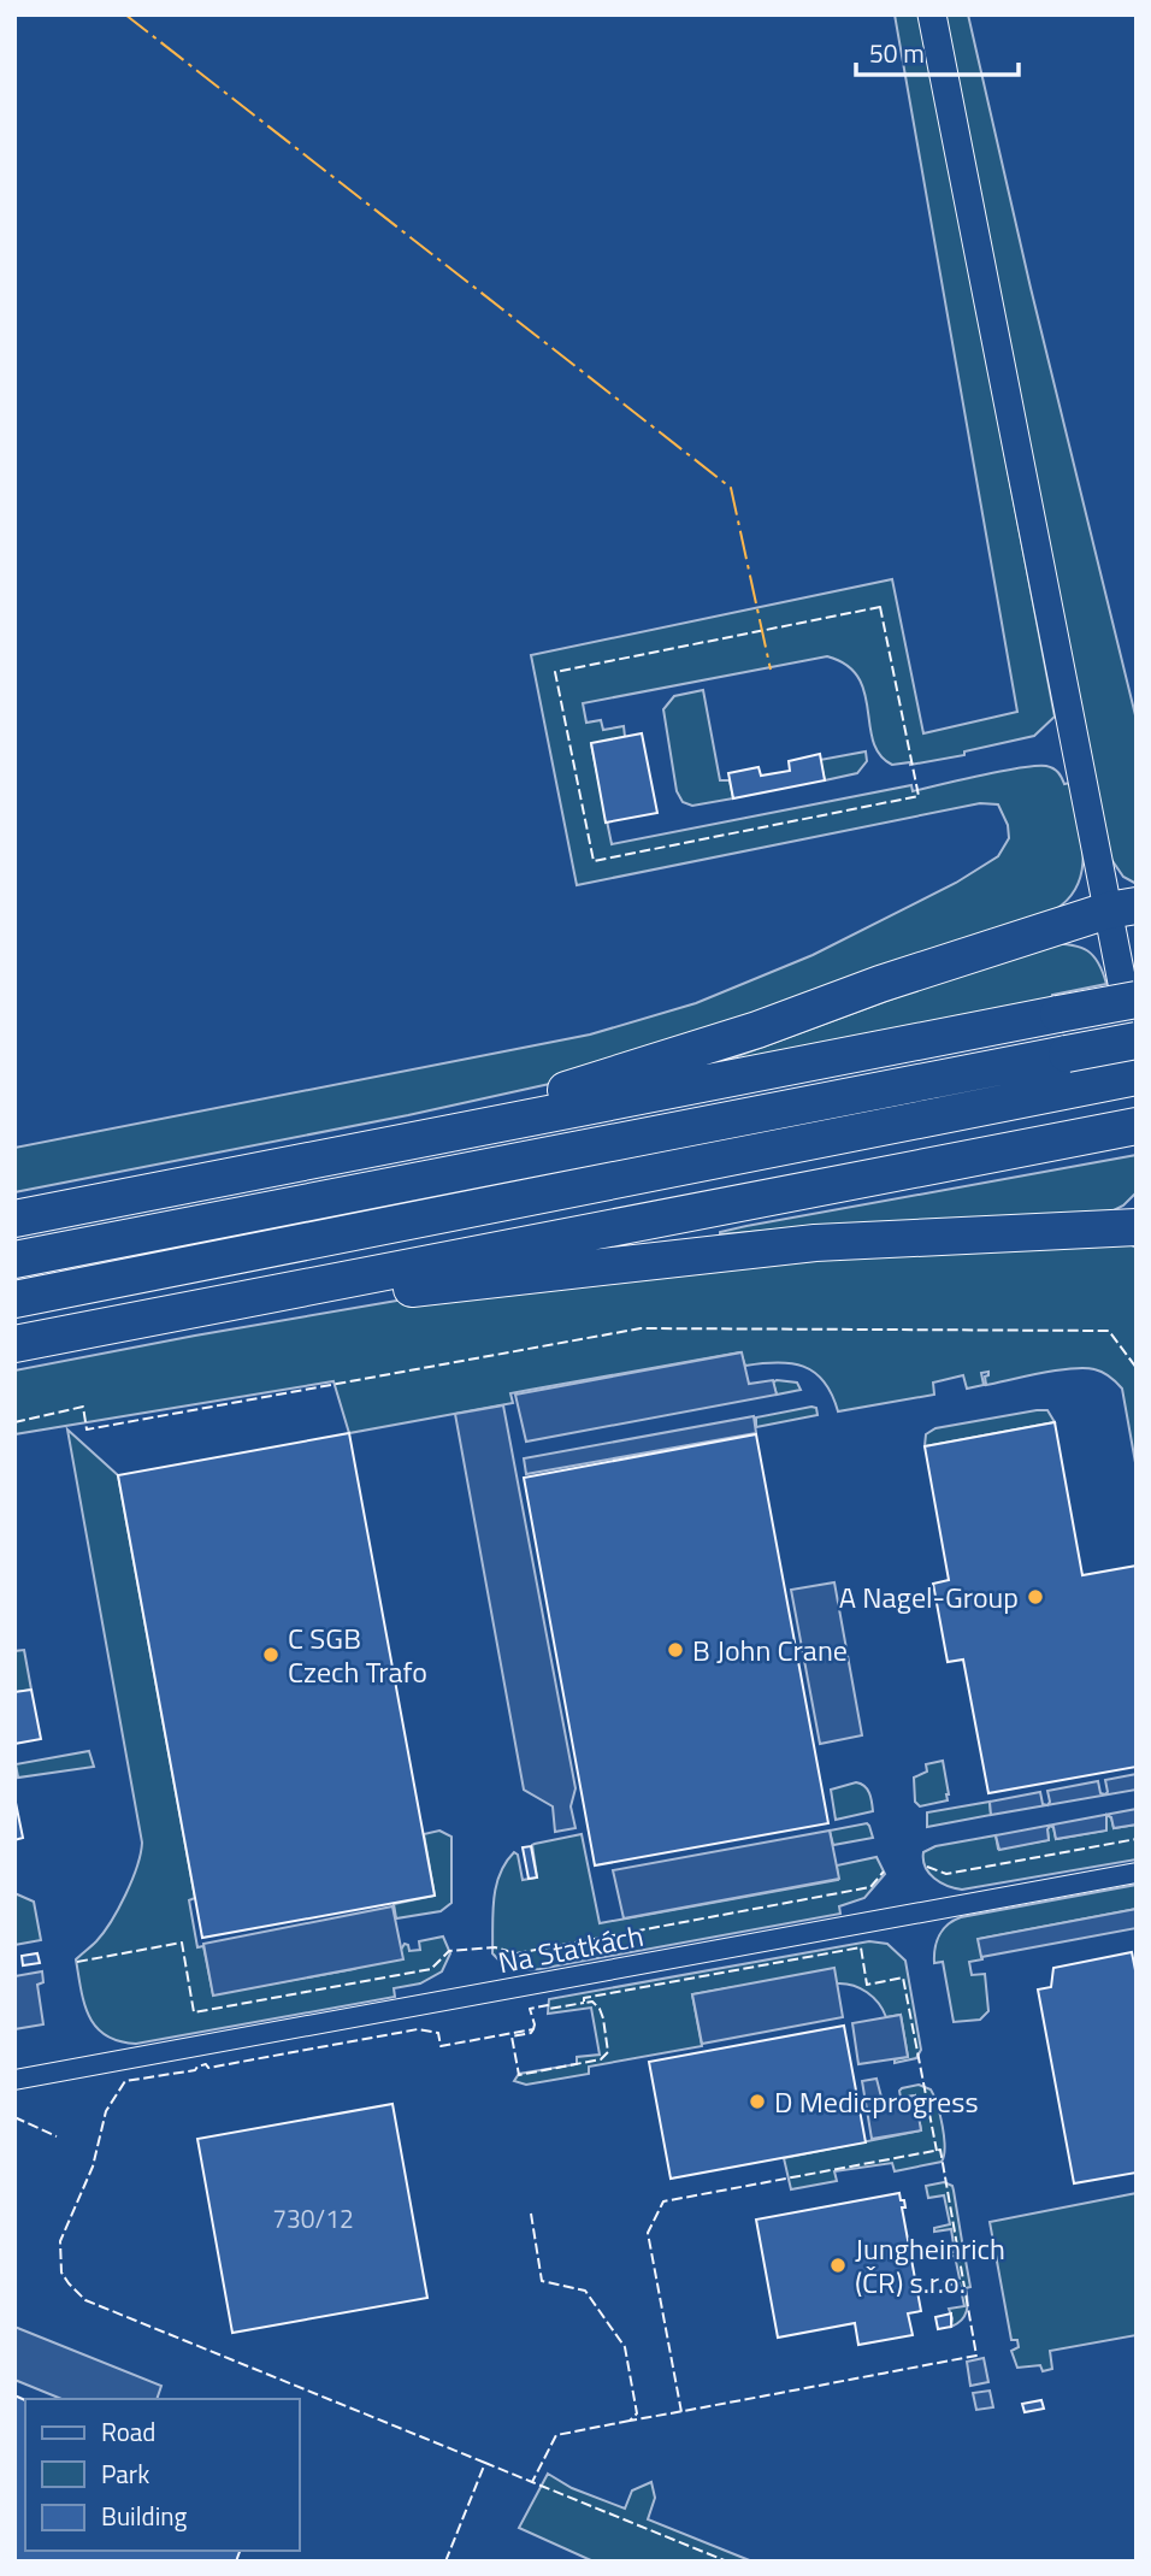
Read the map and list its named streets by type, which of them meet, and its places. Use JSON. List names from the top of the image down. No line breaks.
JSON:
{"streets":{"street":["Na Statkách"]},"places":["A Nagel-Group","B John Crane","C SGB Czech Trafo","D Medicprogress","Jungheinrich (ČR) s.r.o."],"house_numbers":["730/12"],"legend":["Road","Park","Building"],"scale_bar":"50 m"}
